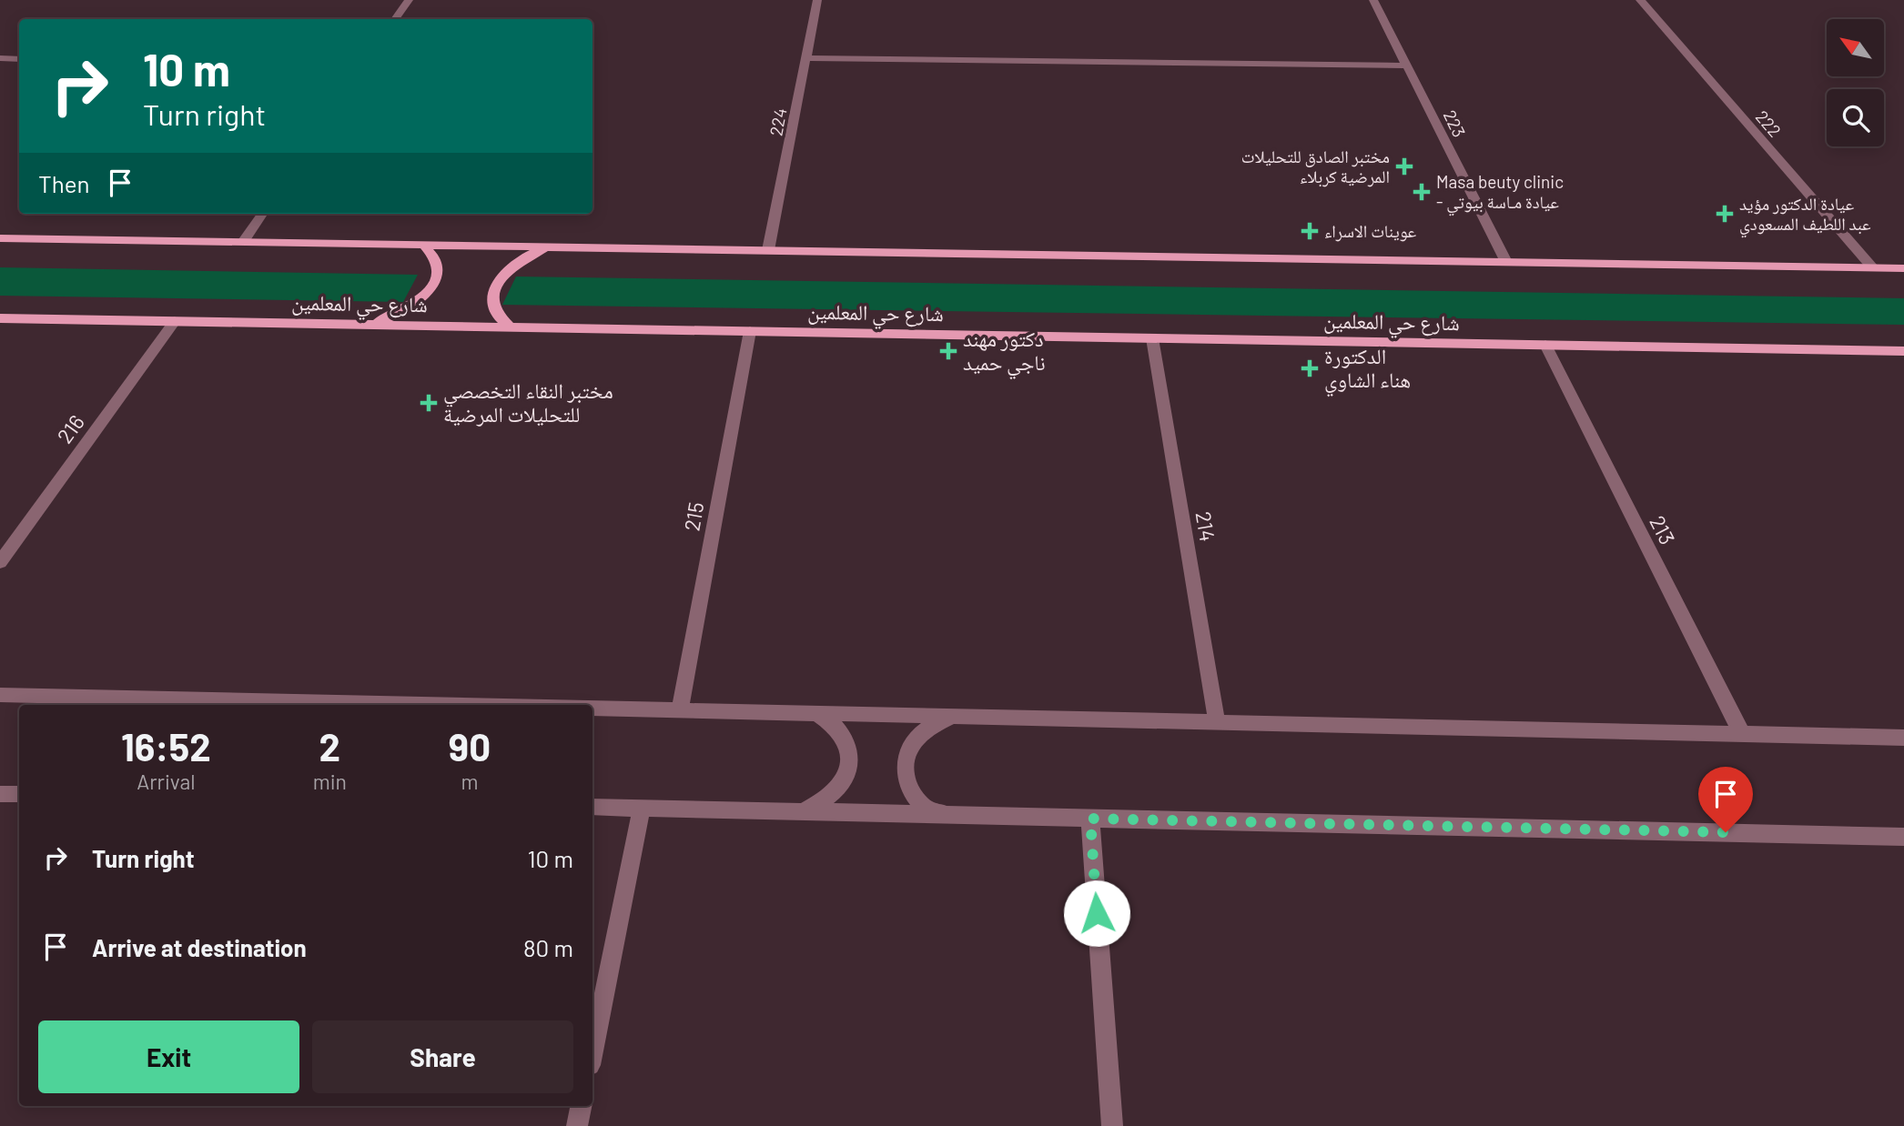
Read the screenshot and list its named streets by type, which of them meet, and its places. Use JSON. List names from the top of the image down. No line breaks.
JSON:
{"streets":{"main road":["شارع حي المعلمين"],"street":["224","223","222","216","215","214","213"]},"crossings":[["شارع حي المعلمين","216"],["شارع حي المعلمين","215"],["شارع حي المعلمين","214"],["شارع حي المعلمين","213"]],"places":{"health":["مختبر الصادق للتحليلات المرضية كربلاء","Masa beuty clinic - عيادة مـاسة بيوتي","عيادة الدكتور مؤيد عبد اللطيف المسعودي","عوينات الاسراء","دكتور مهند ناجي حميد","الدكتورة هناء الشاوي","مختبر النقاء التخصصي للتحليلات المرضية"]},"north":"top left","page":{"turn":["10 m","Turn right"],"then":"Then","eta":["16:52","Arrival","2","min","90","m"],"list":[{"name":"Turn right","value":"10 m"},{"name":"Arrive at destination","value":"80 m"}],"buttons":["Exit","Share"]}}
